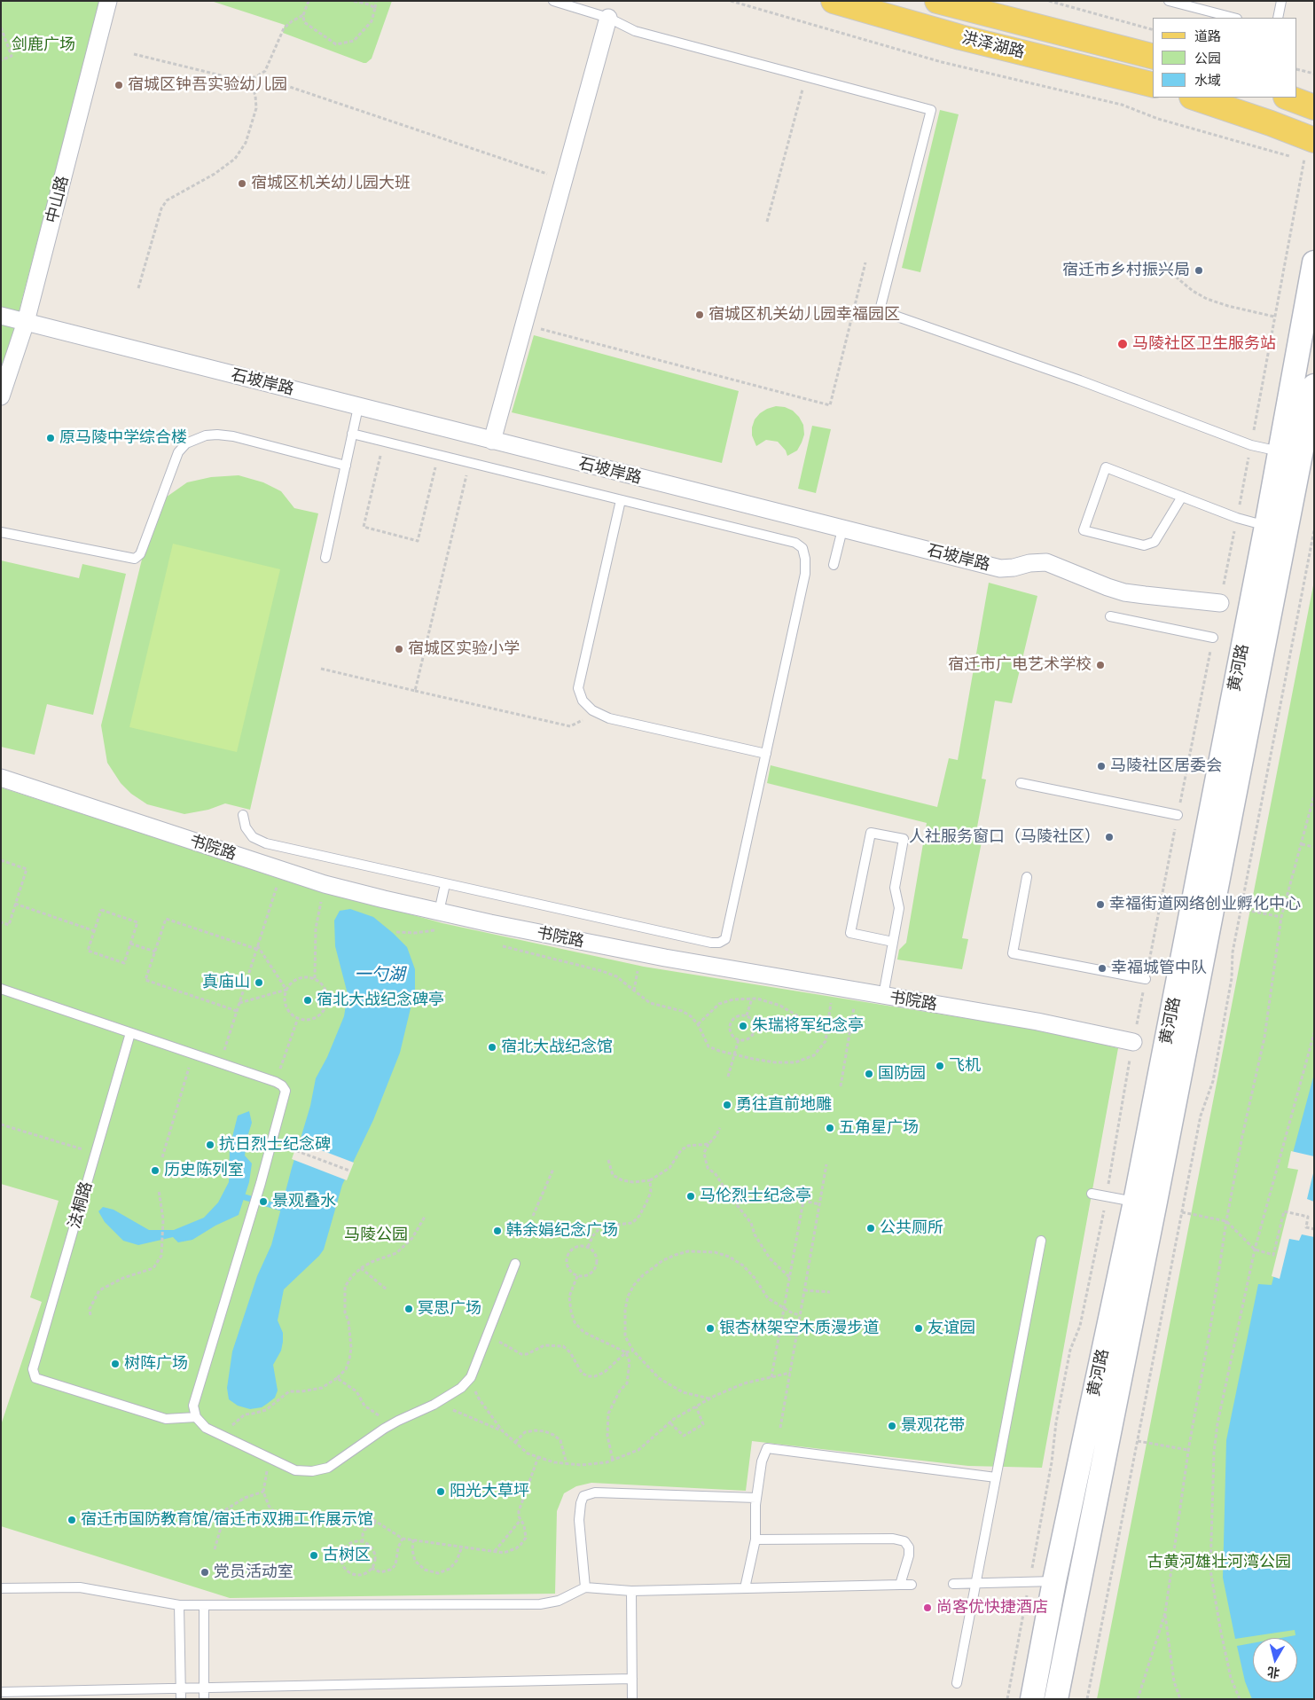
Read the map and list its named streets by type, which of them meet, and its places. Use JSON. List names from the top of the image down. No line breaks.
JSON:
{"streets":{"main road":["洪泽湖路","黄河路"],"street":["中山路","石坡岸路","书院路"],"lane":["法桐路"]},"crossings":[["中山路","石坡岸路"]],"water":["一勺湖"],"parks":["剑鹿广场","马陵公园","古黄河雄壮河湾公园"],"places":["宿城区钟吾实验幼儿园","宿城区机关幼儿园大班","宿迁市乡村振兴局","宿城区机关幼儿园幸福园区","马陵社区卫生服务站","原马陵中学综合楼","宿城区实验小学","宿迁市广电艺术学校","马陵社区居委会","人社服务窗口（马陵社区）","幸福街道网络创业孵化中心","幸福城管中队","真庙山","宿北大战纪念碑亭","朱瑞将军纪念亭","宿北大战纪念馆","飞机","国防园","勇往直前地雕","五角星广场","抗日烈士纪念碑","历史陈列室","马伦烈士纪念亭","景观叠水","公共厕所","韩余娟纪念广场","冥思广场","银杏林架空木质漫步道","友谊园","树阵广场","景观花带","阳光大草坪","宿迁市国防教育馆/宿迁市双拥工作展示馆","古树区","党员活动室","尚客优快捷酒店"],"legend":["道路","公园","水域"],"north":"bottom"}
